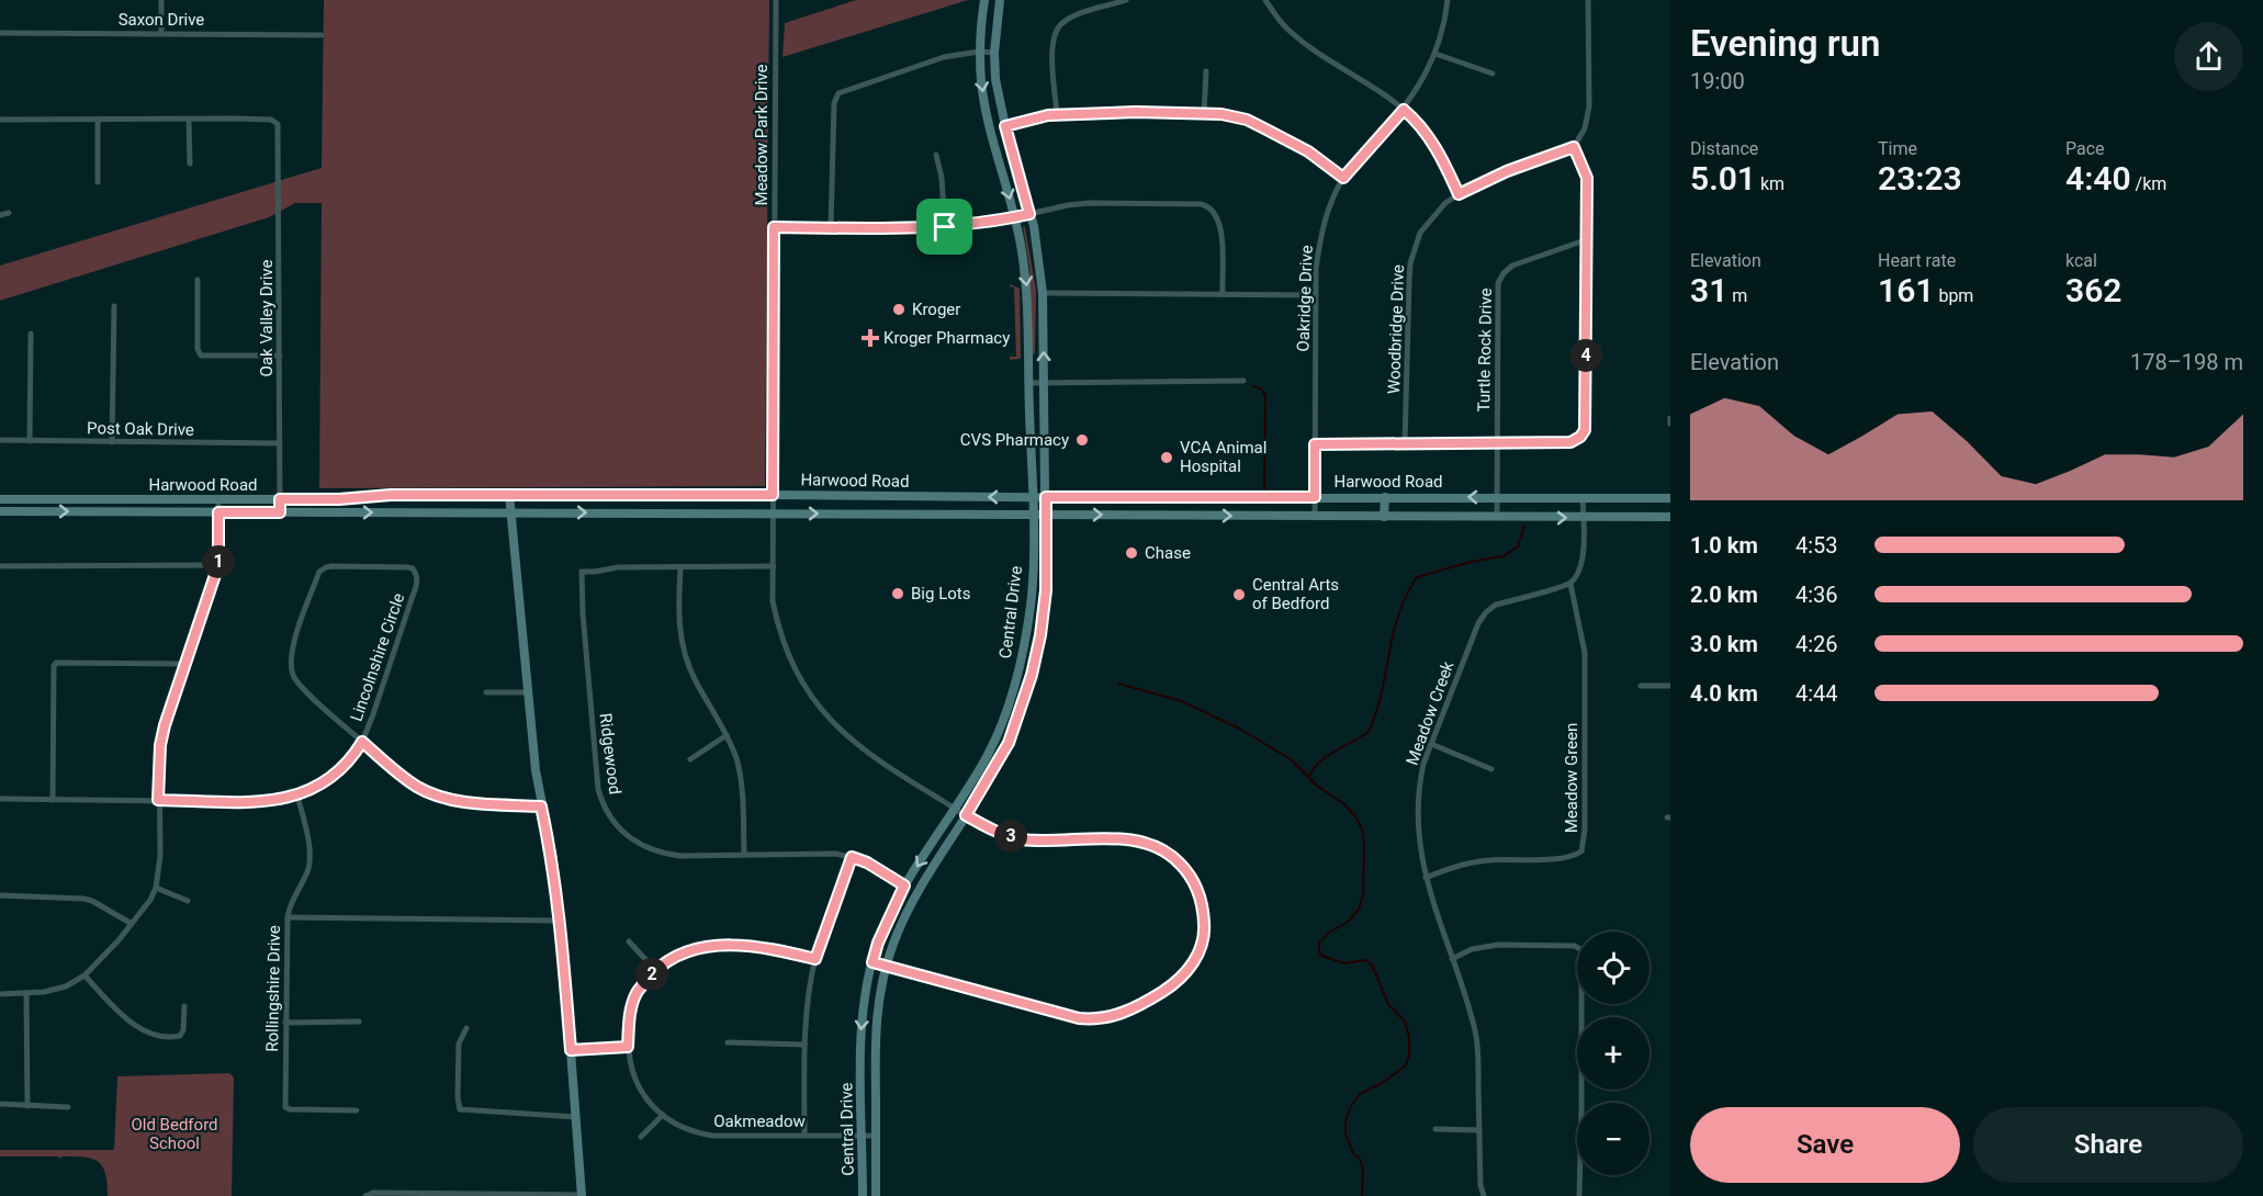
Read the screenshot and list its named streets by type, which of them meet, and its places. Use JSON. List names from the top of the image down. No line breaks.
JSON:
{"streets":{"main road":["Harwood Road","Central Drive"],"street":["Saxon Drive","Meadow Park Drive","Oakridge Drive","Oak Valley Drive","Woodbridge Drive","Turtle Rock Drive","Post Oak Drive","Lincolnshire Circle","Meadow Creek","Ridgewood","Meadow Green","Rollingshire Drive","Oakmeadow"]},"crossings":[["Meadow Park Drive","Harwood Road"],["Meadow Park Drive","Central Drive"],["Meadow Park Drive","Ridgewood"],["Oakridge Drive","Harwood Road"],["Oak Valley Drive","Post Oak Drive"],["Oak Valley Drive","Harwood Road"],["Turtle Rock Drive","Harwood Road"],["Harwood Road","Central Drive"],["Central Drive","Ridgewood"],["Central Drive","Oakmeadow"],["Meadow Creek","Meadow Green"]],"parks":["Old Bedford School"],"places":{"other":["Kroger","CVS Pharmacy","VCA Animal Hospital","Chase","Big Lots","Central Arts of Bedford"],"health":["Kroger Pharmacy"]},"page":{"heading":["Evening run","19:00"],"stats":[["Distance","5.01 km"],["Time","23:23"],["Pace","4:40 /km"],["Elevation","31 m"],["Heart rate","161 bpm"],["kcal","362"]],"chart":["Elevation","178–198 m"],"pins":["4","1","3","2"],"list":[{"name":"1.0 km","note":"4:53"},{"name":"2.0 km","note":"4:36"},{"name":"3.0 km","note":"4:26"},{"name":"4.0 km","note":"4:44"}],"map_buttons":["+","−"],"buttons":["Save","Share"]}}
